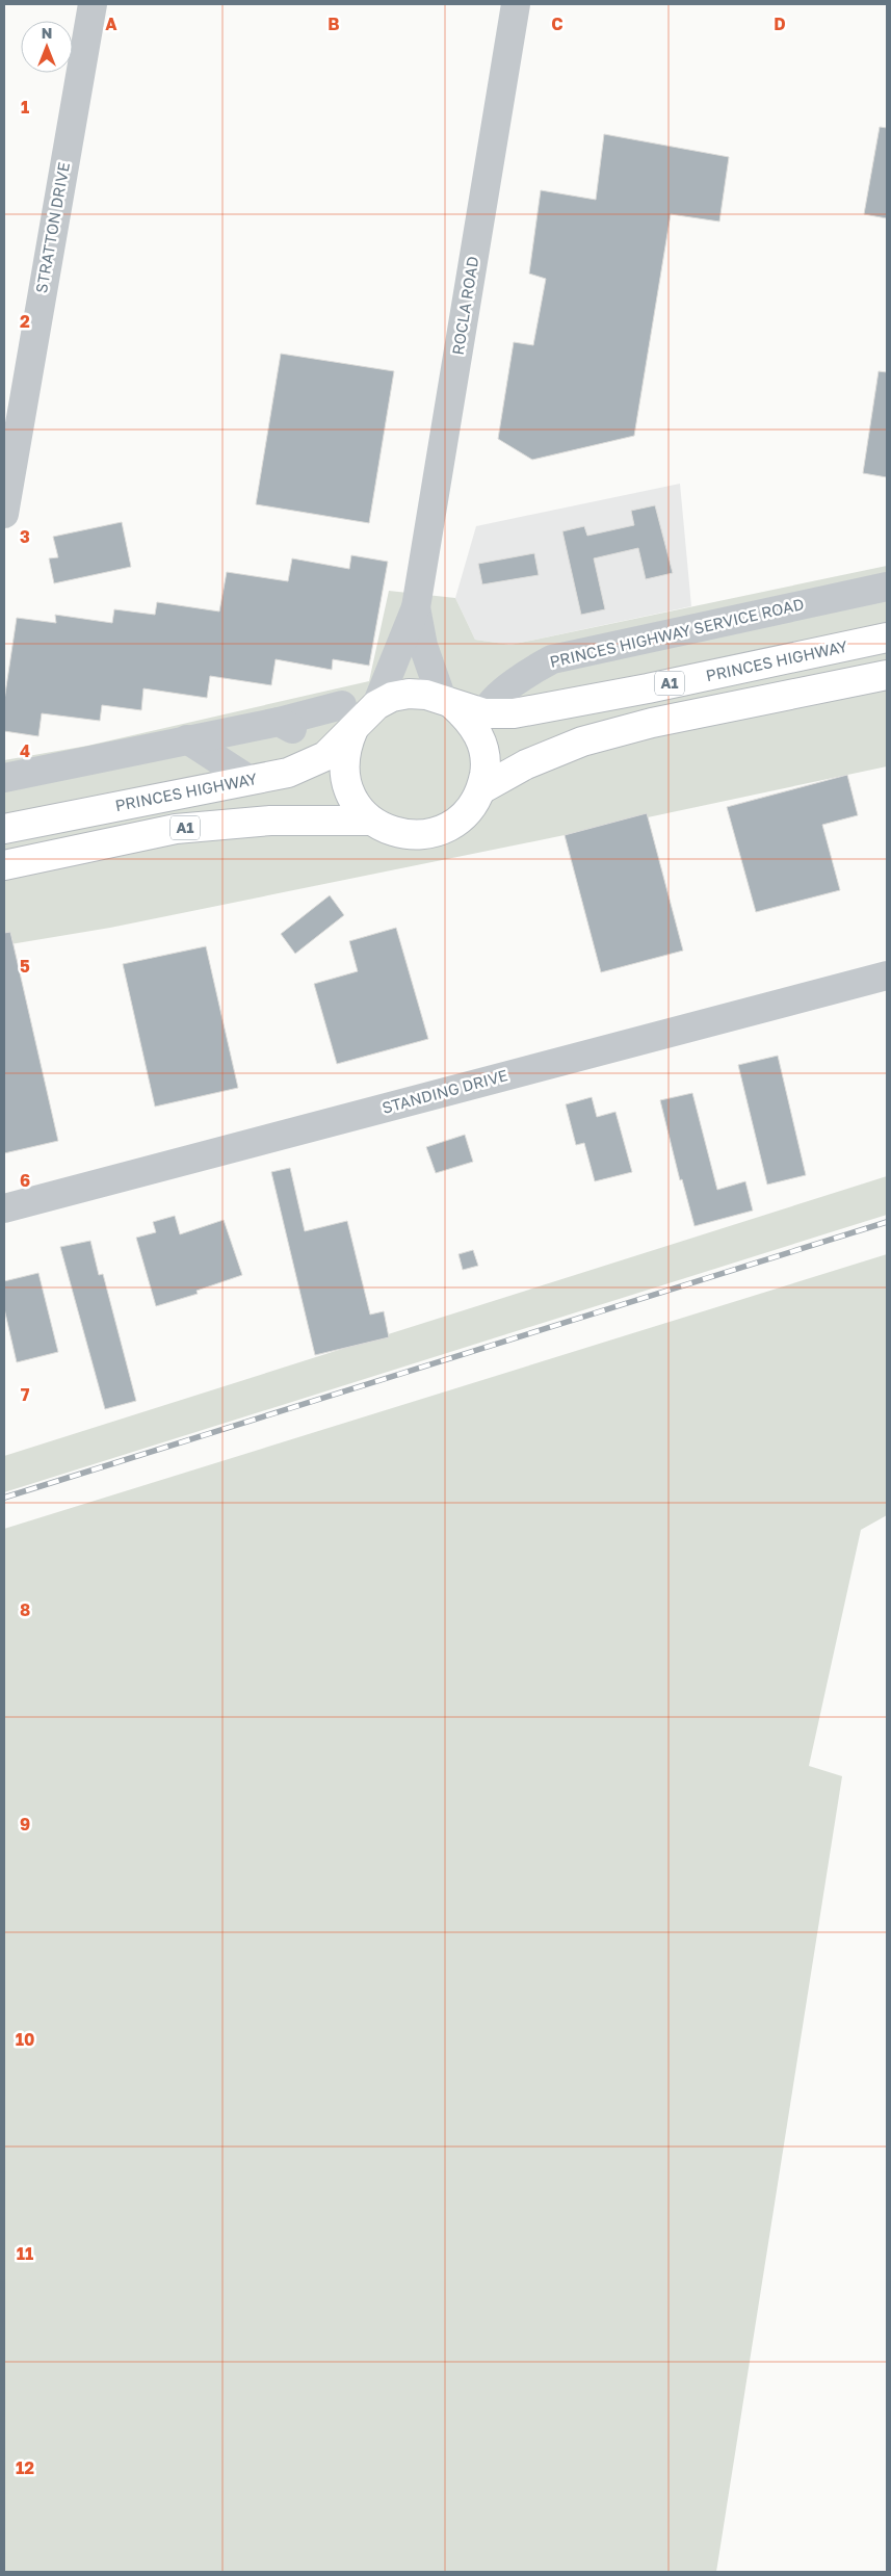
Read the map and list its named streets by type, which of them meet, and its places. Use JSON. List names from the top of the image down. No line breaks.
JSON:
{"streets":{"highway":["PRINCES HIGHWAY","A1"],"street":["STRATTON DRIVE","ROCLA ROAD","PRINCES HIGHWAY SERVICE ROAD","STANDING DRIVE"]},"crossings":[["ROCLA ROAD","PRINCES HIGHWAY"],["PRINCES HIGHWAY SERVICE ROAD","PRINCES HIGHWAY"]],"north":"top","grid":{"columns":["A","B","C","D"],"rows":["1","2","3","4","5","6","7","8","9","10","11","12"]}}
